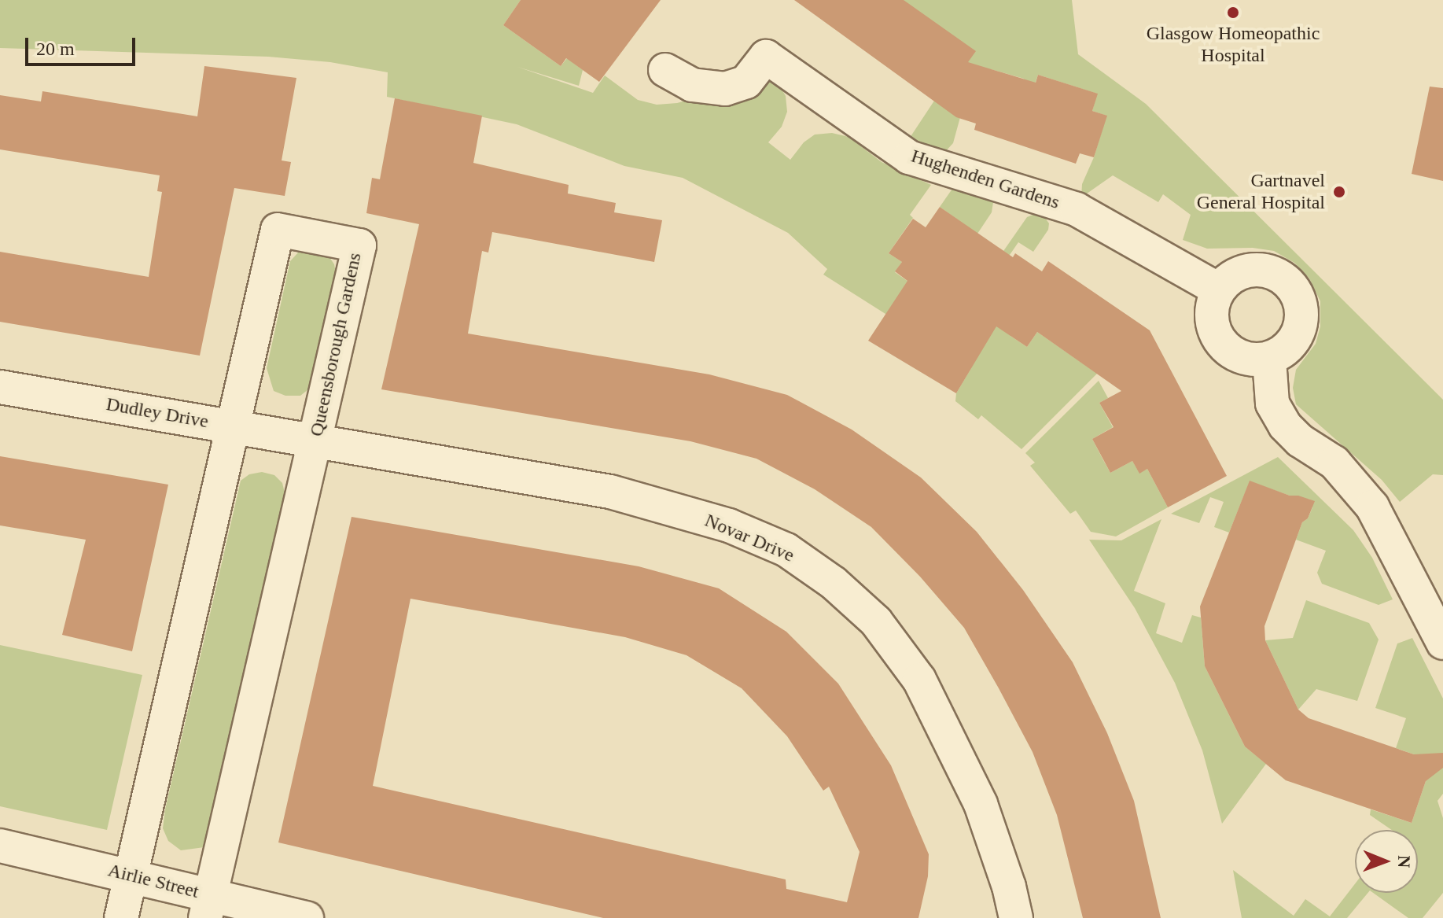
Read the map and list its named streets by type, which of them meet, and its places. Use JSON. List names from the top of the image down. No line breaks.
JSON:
{"streets":{"street":["Hughenden Gardens","Queensborough Gardens","Dudley Drive","Novar Drive","Airlie Street"]},"crossings":[["Queensborough Gardens","Dudley Drive"],["Queensborough Gardens","Novar Drive"],["Queensborough Gardens","Airlie Street"],["Dudley Drive","Novar Drive"]],"places":["Glasgow Homeopathic Hospital","Gartnavel General Hospital"],"scale_bar":"20 m","north":"right"}
